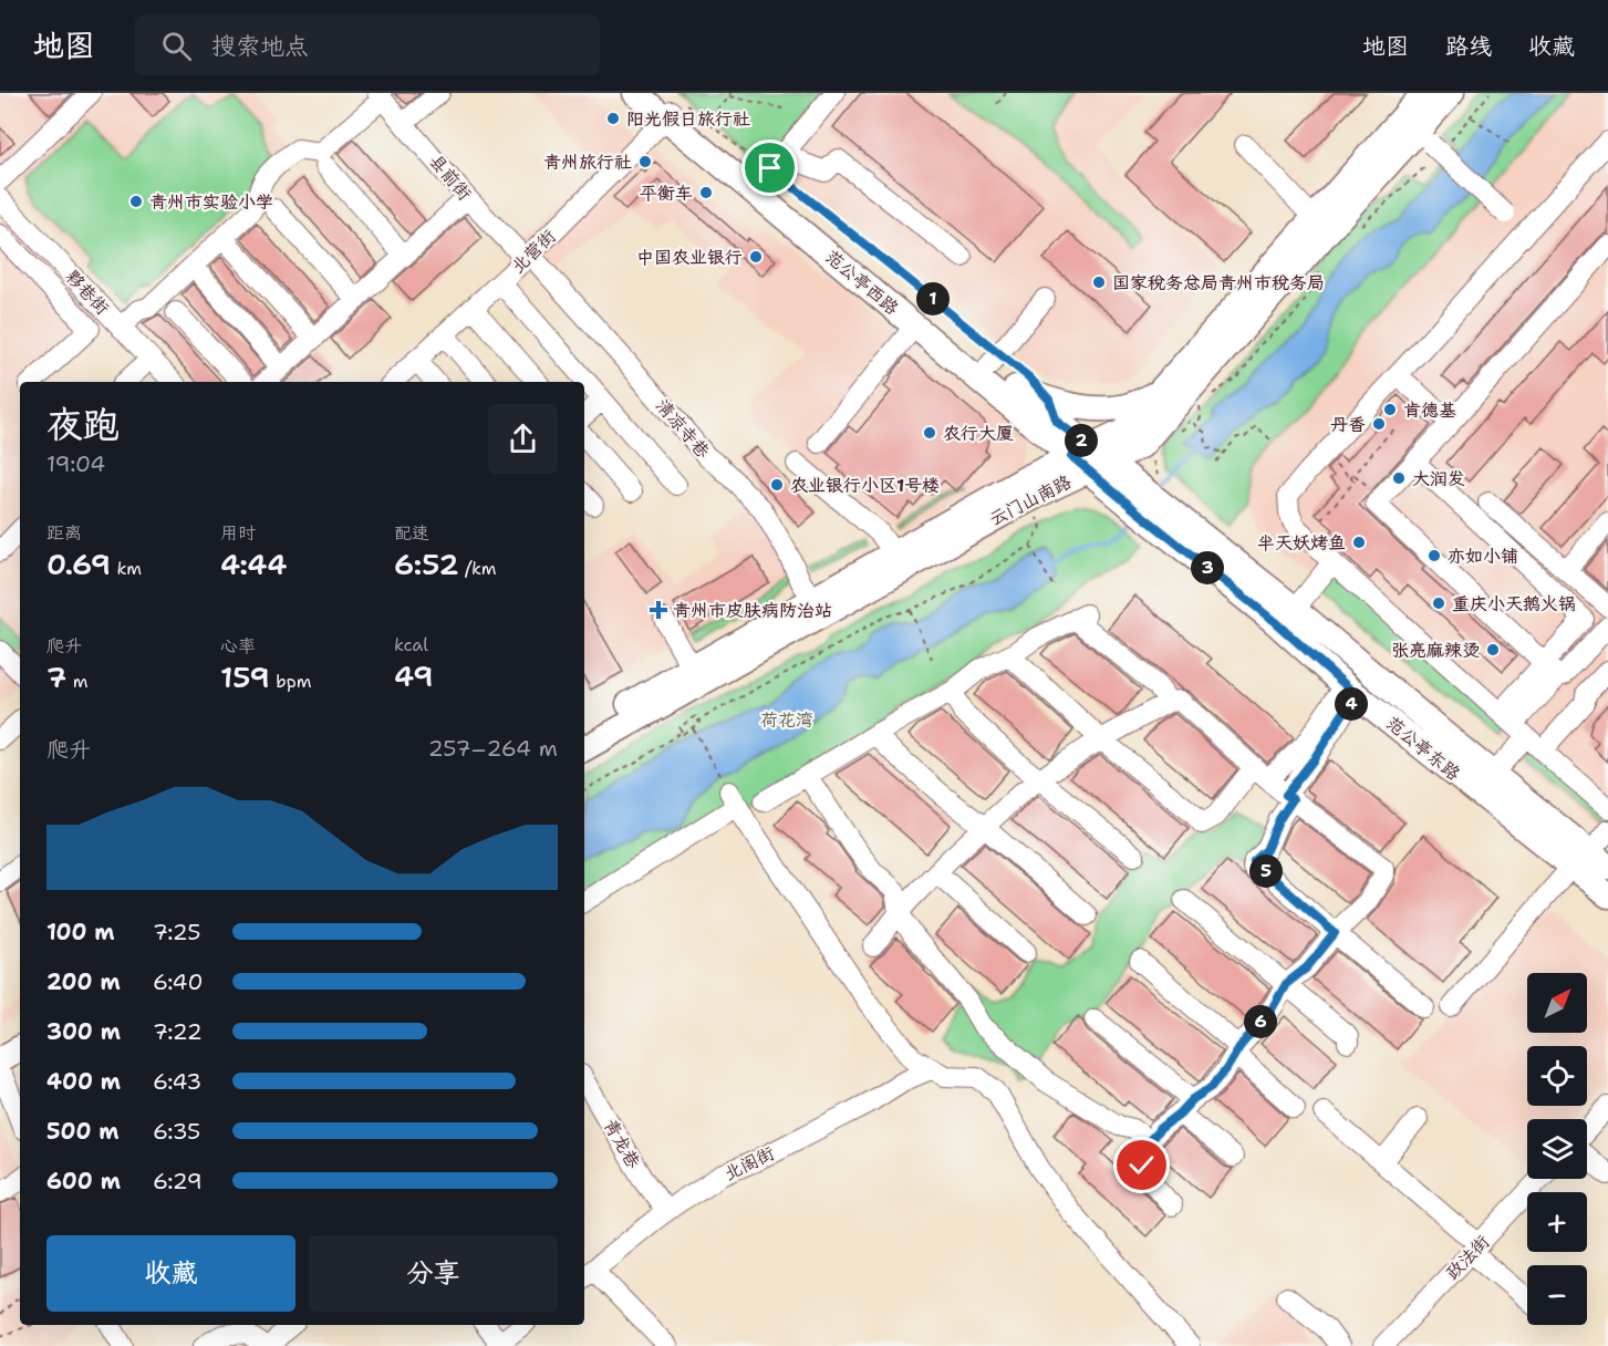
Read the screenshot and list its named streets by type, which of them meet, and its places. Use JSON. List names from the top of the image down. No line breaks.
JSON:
{"streets":{"main road":["范公亭西路","云门山南路","范公亭东路"],"street":["县前街","北营街","夥巷街","清凉寺巷","青龙巷","北阁街","政法街"]},"crossings":[["县前街","北营街"],["县前街","清凉寺巷"],["北营街","范公亭西路"],["北营街","清凉寺巷"],["范公亭西路","云门山南路"],["范公亭西路","范公亭东路"],["清凉寺巷","云门山南路"],["云门山南路","范公亭东路"],["青龙巷","北阁街"]],"parks":["荷花湾"],"places":{"other":["阳光假日旅行社","青州旅行社","平衡车","青州市实验小学","中国农业银行","国家税务总局青州市税务局","肯德基","丹香","农行大厦","大润发","农业银行小区1号楼","半天妖烤鱼","亦如小铺","重庆小天鹅火锅","张亮麻辣烫"],"health":["青州市皮肤病防治站"]},"north":"top right","page":{"header":"地图","search":"搜索地点","nav":["地图","路线","收藏"],"pins":["1","2","3","4","5","6"],"heading":["夜跑","19:04"],"stats":[["距离","0.69 km"],["用时","4:44"],["配速","6:52 /km"],["爬升","7 m"],["心率","159 bpm"],["kcal","49"]],"chart":["爬升","257–264 m"],"list":[{"name":"100 m","note":"7:25"},{"name":"200 m","note":"6:40"},{"name":"300 m","note":"7:22"},{"name":"400 m","note":"6:43"},{"name":"500 m","note":"6:35"},{"name":"600 m","note":"6:29"}],"map_buttons":["+","−"],"buttons":["收藏","分享"]}}
